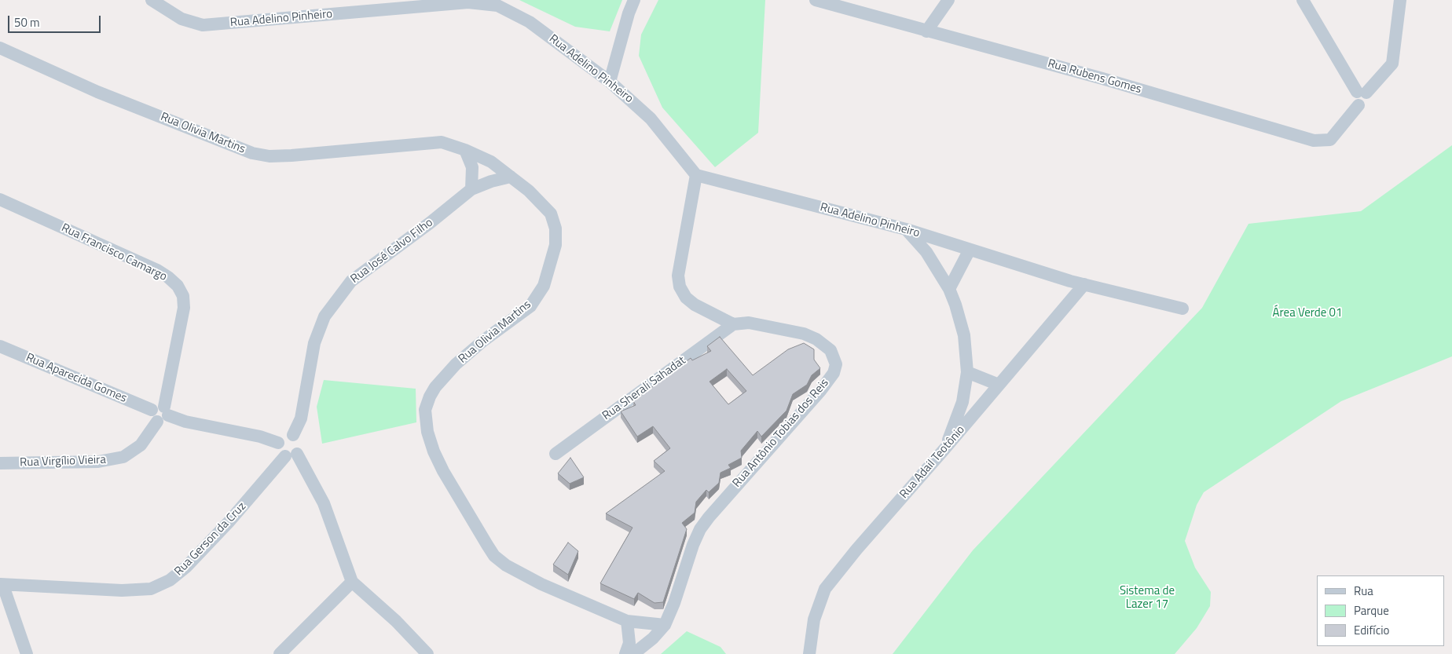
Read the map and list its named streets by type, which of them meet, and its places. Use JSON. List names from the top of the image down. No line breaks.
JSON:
{"streets":{"street":["Rua Adelino Pinheiro","Rua Rubens Gomes","Rua Olivia Martins","Rua José Calvo Filho","Rua Francisco Camargo","Rua Aparecida Gomes","Rua Sherali Sahadat","Rua Antônio Tobias dos Reis","Rua Virgílio Vieira","Rua Adail Teotônio","Rua Gerson da Cruz"]},"crossings":[["Rua Adelino Pinheiro","Rua Adail Teotônio"],["Rua Olivia Martins","Rua José Calvo Filho"],["Rua Olivia Martins","Rua Antônio Tobias dos Reis"],["Rua José Calvo Filho","Rua Aparecida Gomes"],["Rua José Calvo Filho","Rua Gerson da Cruz"],["Rua Francisco Camargo","Rua Aparecida Gomes"],["Rua Francisco Camargo","Rua Virgílio Vieira"],["Rua Aparecida Gomes","Rua Virgílio Vieira"],["Rua Aparecida Gomes","Rua Gerson da Cruz"],["Rua Sherali Sahadat","Rua Antônio Tobias dos Reis"]],"parks":["Área Verde 01","Sistema de Lazer 17"],"legend":["Rua","Parque","Edifício"],"scale_bar":"50 m"}
